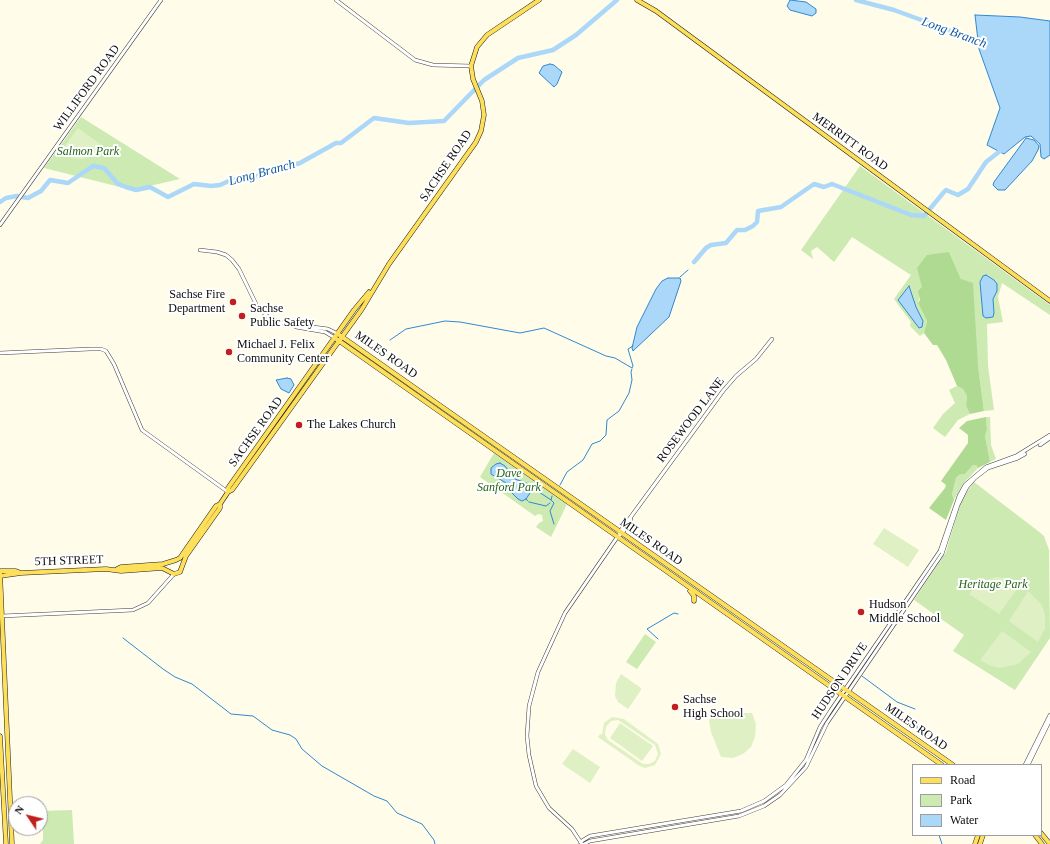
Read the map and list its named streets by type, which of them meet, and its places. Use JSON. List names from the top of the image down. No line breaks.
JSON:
{"streets":{"main road":["MERRITT ROAD","SACHSE ROAD","MILES ROAD","5TH STREET"],"street":["WILLIFORD ROAD","ROSEWOOD LANE","HUDSON DRIVE"]},"crossings":[["SACHSE ROAD","MILES ROAD"],["SACHSE ROAD","5TH STREET"],["MILES ROAD","ROSEWOOD LANE"],["MILES ROAD","HUDSON DRIVE"],["ROSEWOOD LANE","HUDSON DRIVE"]],"water":["Long Branch"],"parks":["Salmon Park","Dave Sanford Park","Heritage Park"],"places":["Sachse Fire Department","Sachse Public Safety","Michael J. Felix Community Center","The Lakes Church","Hudson Middle School","Sachse High School"],"legend":["Road","Park","Water"],"north":"top left"}
